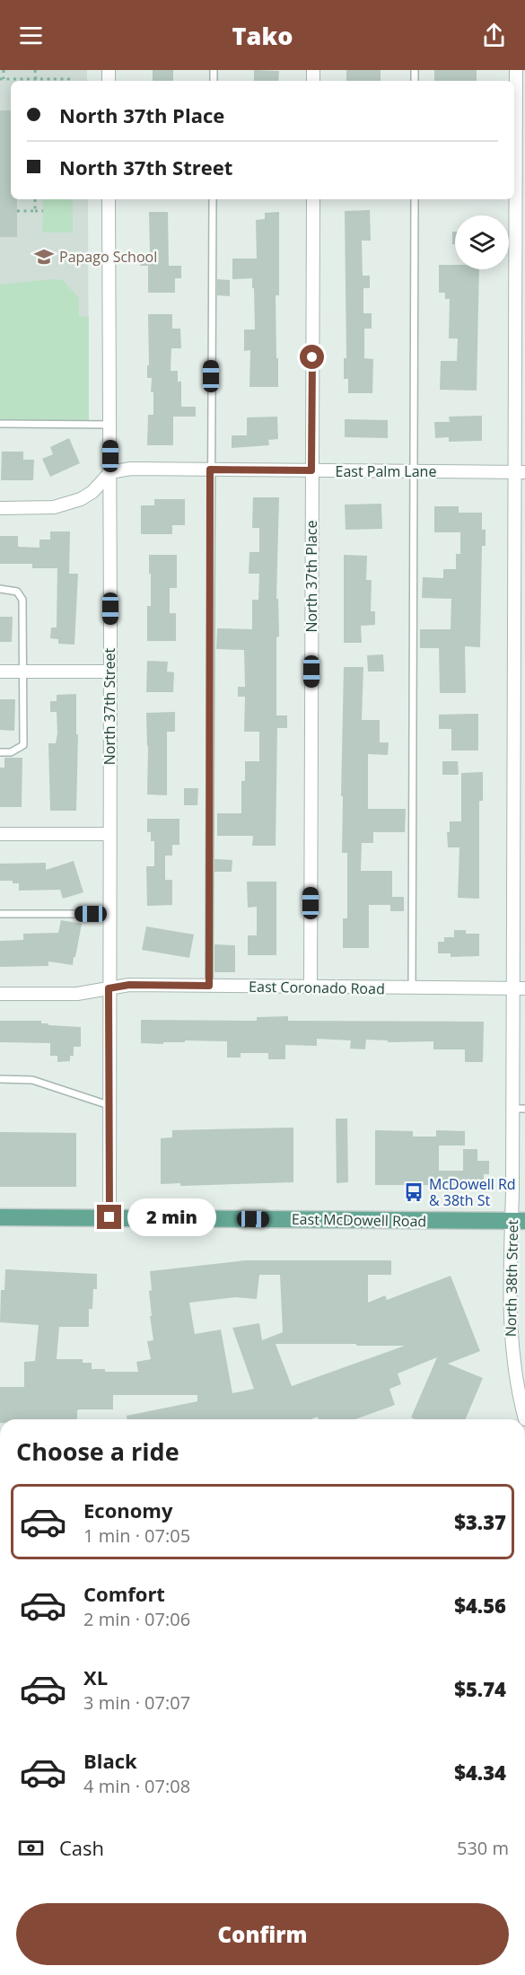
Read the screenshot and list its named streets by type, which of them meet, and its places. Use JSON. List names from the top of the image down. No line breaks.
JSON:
{"streets":{"main road":["East McDowell Road"],"street":["East Palm Lane","North 37th Place","North 37th Street","East Coronado Road","North 38th Street"]},"crossings":[["East Palm Lane","North 37th Place"],["East Palm Lane","North 37th Street"],["East Palm Lane","North 38th Street"],["North 37th Place","East Coronado Road"],["North 37th Street","East Coronado Road"],["North 37th Street","East McDowell Road"],["East Coronado Road","North 38th Street"],["East McDowell Road","North 38th Street"]],"places":{"school or university":["Papago School"],"bus stop":["McDowell Rd & 38th St"]},"page":{"header":"Tako","banner":["North 37th Place","North 37th Street"],"bubble":"2 min","heading":"Choose a ride","list":[{"name":"Economy","note":"1 min · 07:05","value":"$3.37"},{"name":"Comfort","note":"2 min · 07:06","value":"$4.56"},{"name":"XL","note":"3 min · 07:07","value":"$5.74"},{"name":"Black","note":"4 min · 07:08","value":"$4.34"}],"pay":["Cash","530 m"],"buttons":"Confirm"}}
